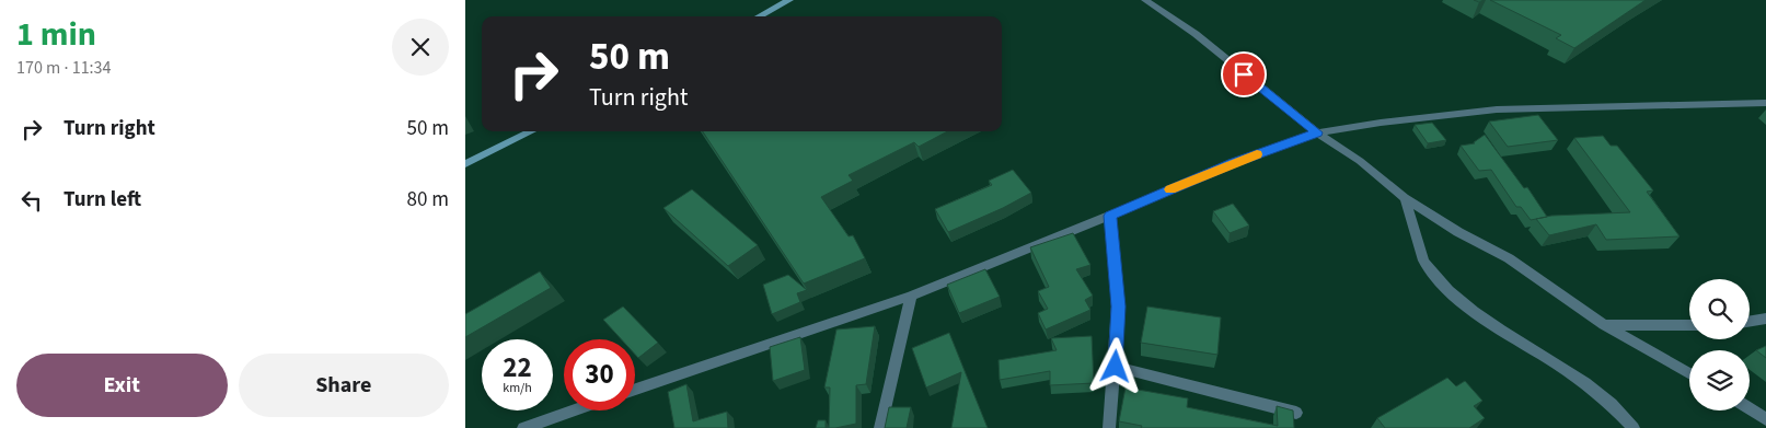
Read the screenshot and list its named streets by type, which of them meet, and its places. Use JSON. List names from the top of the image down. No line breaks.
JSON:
{"page":{"heading":["1 min","170 m · 11:34"],"turn":["50 m","Turn right"],"list":[{"name":"Turn right","value":"50 m"},{"name":"Turn left","value":"80 m"}],"speed":"22 km/h","limit":"30","buttons":["Exit","Share"]}}
